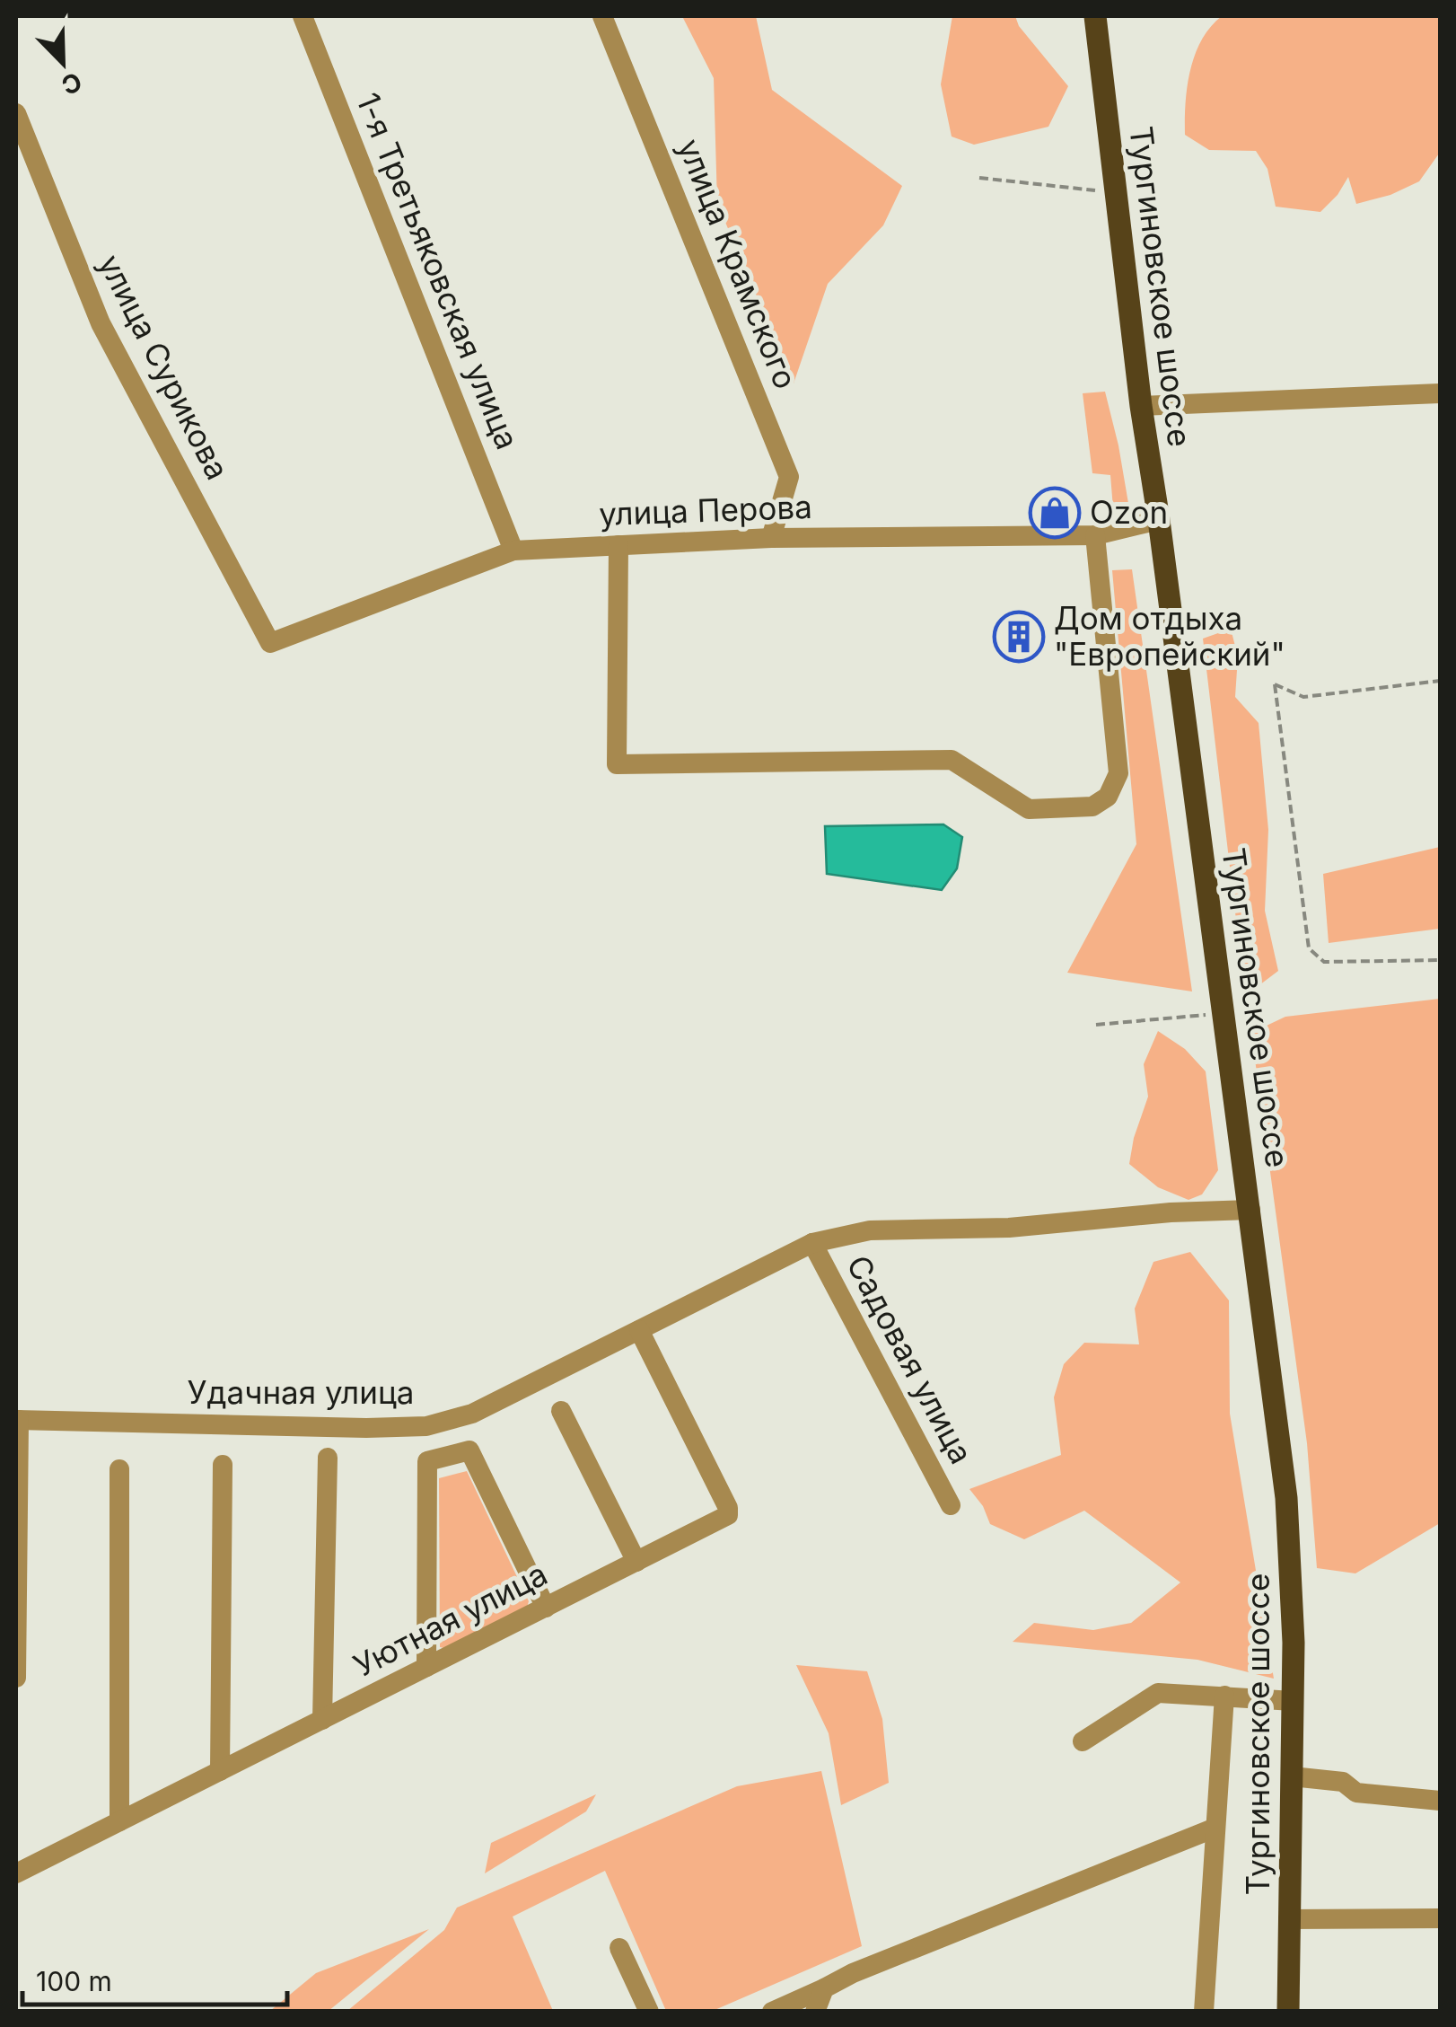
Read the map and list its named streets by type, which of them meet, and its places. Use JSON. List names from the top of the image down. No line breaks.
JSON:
{"streets":{"main road":["Тургиновское шоссе"],"street":["улица Крамского","1-я Третьяковская улица","улица Сурикова","улица Перова","Садовая улица","Удачная улица","Уютная улица"]},"crossings":[["улица Крамского","улица Перова"],["1-я Третьяковская улица","улица Перова"],["Тургиновское шоссе","улица Перова"],["Тургиновское шоссе","Удачная улица"],["улица Сурикова","улица Перова"],["Садовая улица","Удачная улица"],["Удачная улица","Уютная улица"]],"places":{"shop":["Ozon"],"building":["Дом отдыха \"Европейский\""]},"scale_bar":"100 m","north":"bottom right"}
